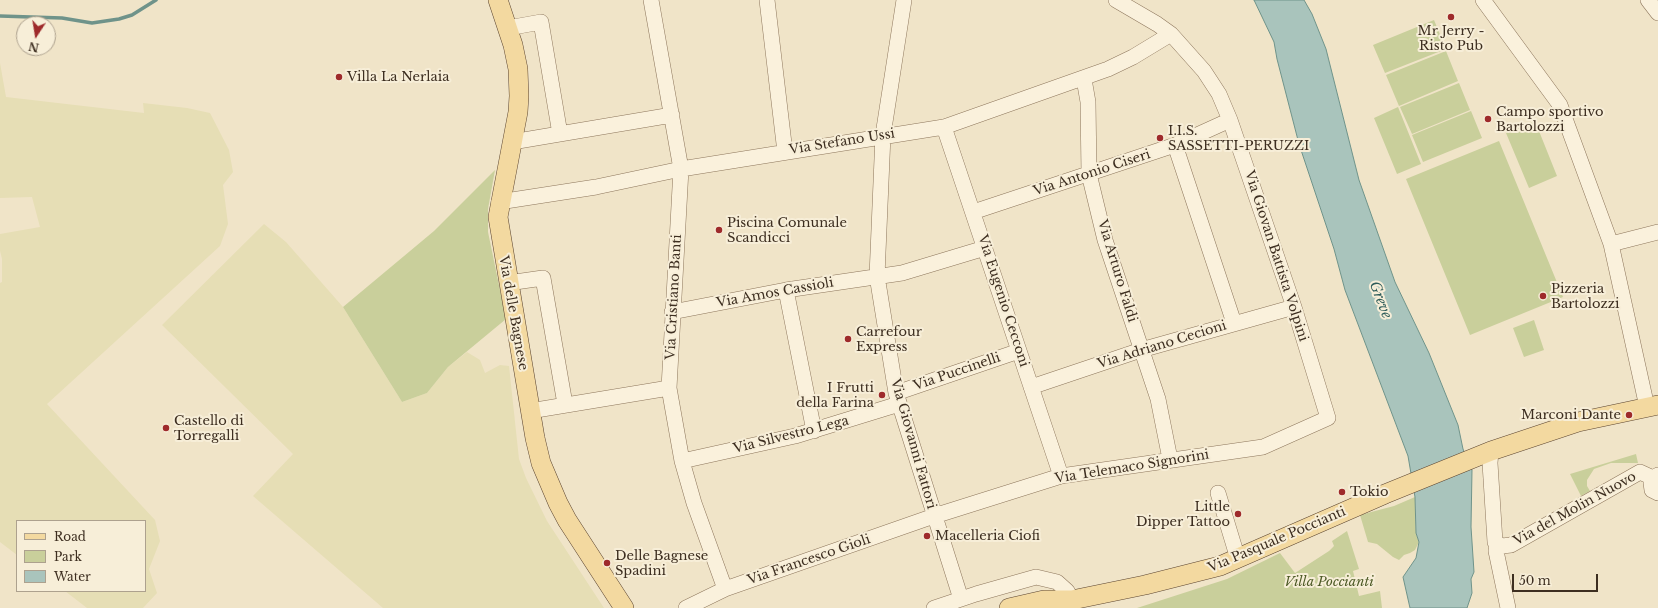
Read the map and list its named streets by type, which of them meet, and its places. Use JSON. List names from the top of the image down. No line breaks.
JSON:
{"streets":{"main road":["Via delle Bagnese","Via Pasquale Poccianti"],"street":["Via Stefano Ussi","Via Antonio Ciseri","Via Giovan Battista Volpini","Via Arturo Faldi","Via Amos Cassioli","Via Cristiano Banti","Via Eugenio Cecconi","Via Adriano Cecioni","Via Puccinelli","Via Silvestro Lega","Via Giovanni Fattori","Via Telemaco Signorini","Via del Molin Nuovo","Via Francesco Gioli"]},"crossings":[["Via Stefano Ussi","Via Giovan Battista Volpini"],["Via Stefano Ussi","Via Arturo Faldi"],["Via Stefano Ussi","Via Cristiano Banti"],["Via Stefano Ussi","Via Eugenio Cecconi"],["Via Stefano Ussi","Via delle Bagnese"],["Via Stefano Ussi","Via Giovanni Fattori"],["Via Antonio Ciseri","Via Giovan Battista Volpini"],["Via Antonio Ciseri","Via Arturo Faldi"],["Via Antonio Ciseri","Via Eugenio Cecconi"],["Via Giovan Battista Volpini","Via Adriano Cecioni"],["Via Giovan Battista Volpini","Via Telemaco Signorini"],["Via Arturo Faldi","Via Adriano Cecioni"],["Via Arturo Faldi","Via Telemaco Signorini"],["Via Amos Cassioli","Via Cristiano Banti"],["Via Amos Cassioli","Via Eugenio Cecconi"],["Via Amos Cassioli","Via Giovanni Fattori"],["Via Cristiano Banti","Via Silvestro Lega"],["Via Cristiano Banti","Via Francesco Gioli"],["Via Eugenio Cecconi","Via Adriano Cecioni"],["Via Eugenio Cecconi","Via Puccinelli"],["Via Eugenio Cecconi","Via Telemaco Signorini"],["Via Puccinelli","Via Silvestro Lega"],["Via Puccinelli","Via Giovanni Fattori"],["Via Silvestro Lega","Via Giovanni Fattori"],["Via Giovanni Fattori","Via Telemaco Signorini"],["Via Giovanni Fattori","Via Francesco Gioli"],["Via Telemaco Signorini","Via Francesco Gioli"],["Via del Molin Nuovo","Via Pasquale Poccianti"]],"water":["Greve"],"parks":["Villa Poccianti"],"places":["Mr Jerry - Risto Pub","Villa La Nerlaia","Campo sportivo Bartolozzi","I.I.S. SASSETTI-PERUZZI","Piscina Comunale Scandicci","Pizzeria Bartolozzi","Carrefour Express","I Frutti della Farina","Marconi Dante","Castello di Torregalli","Tokio","Little Dipper Tattoo","Macelleria Ciofi","Delle Bagnese Spadini"],"legend":["Road","Park","Water"],"scale_bar":"50 m","north":"bottom"}
